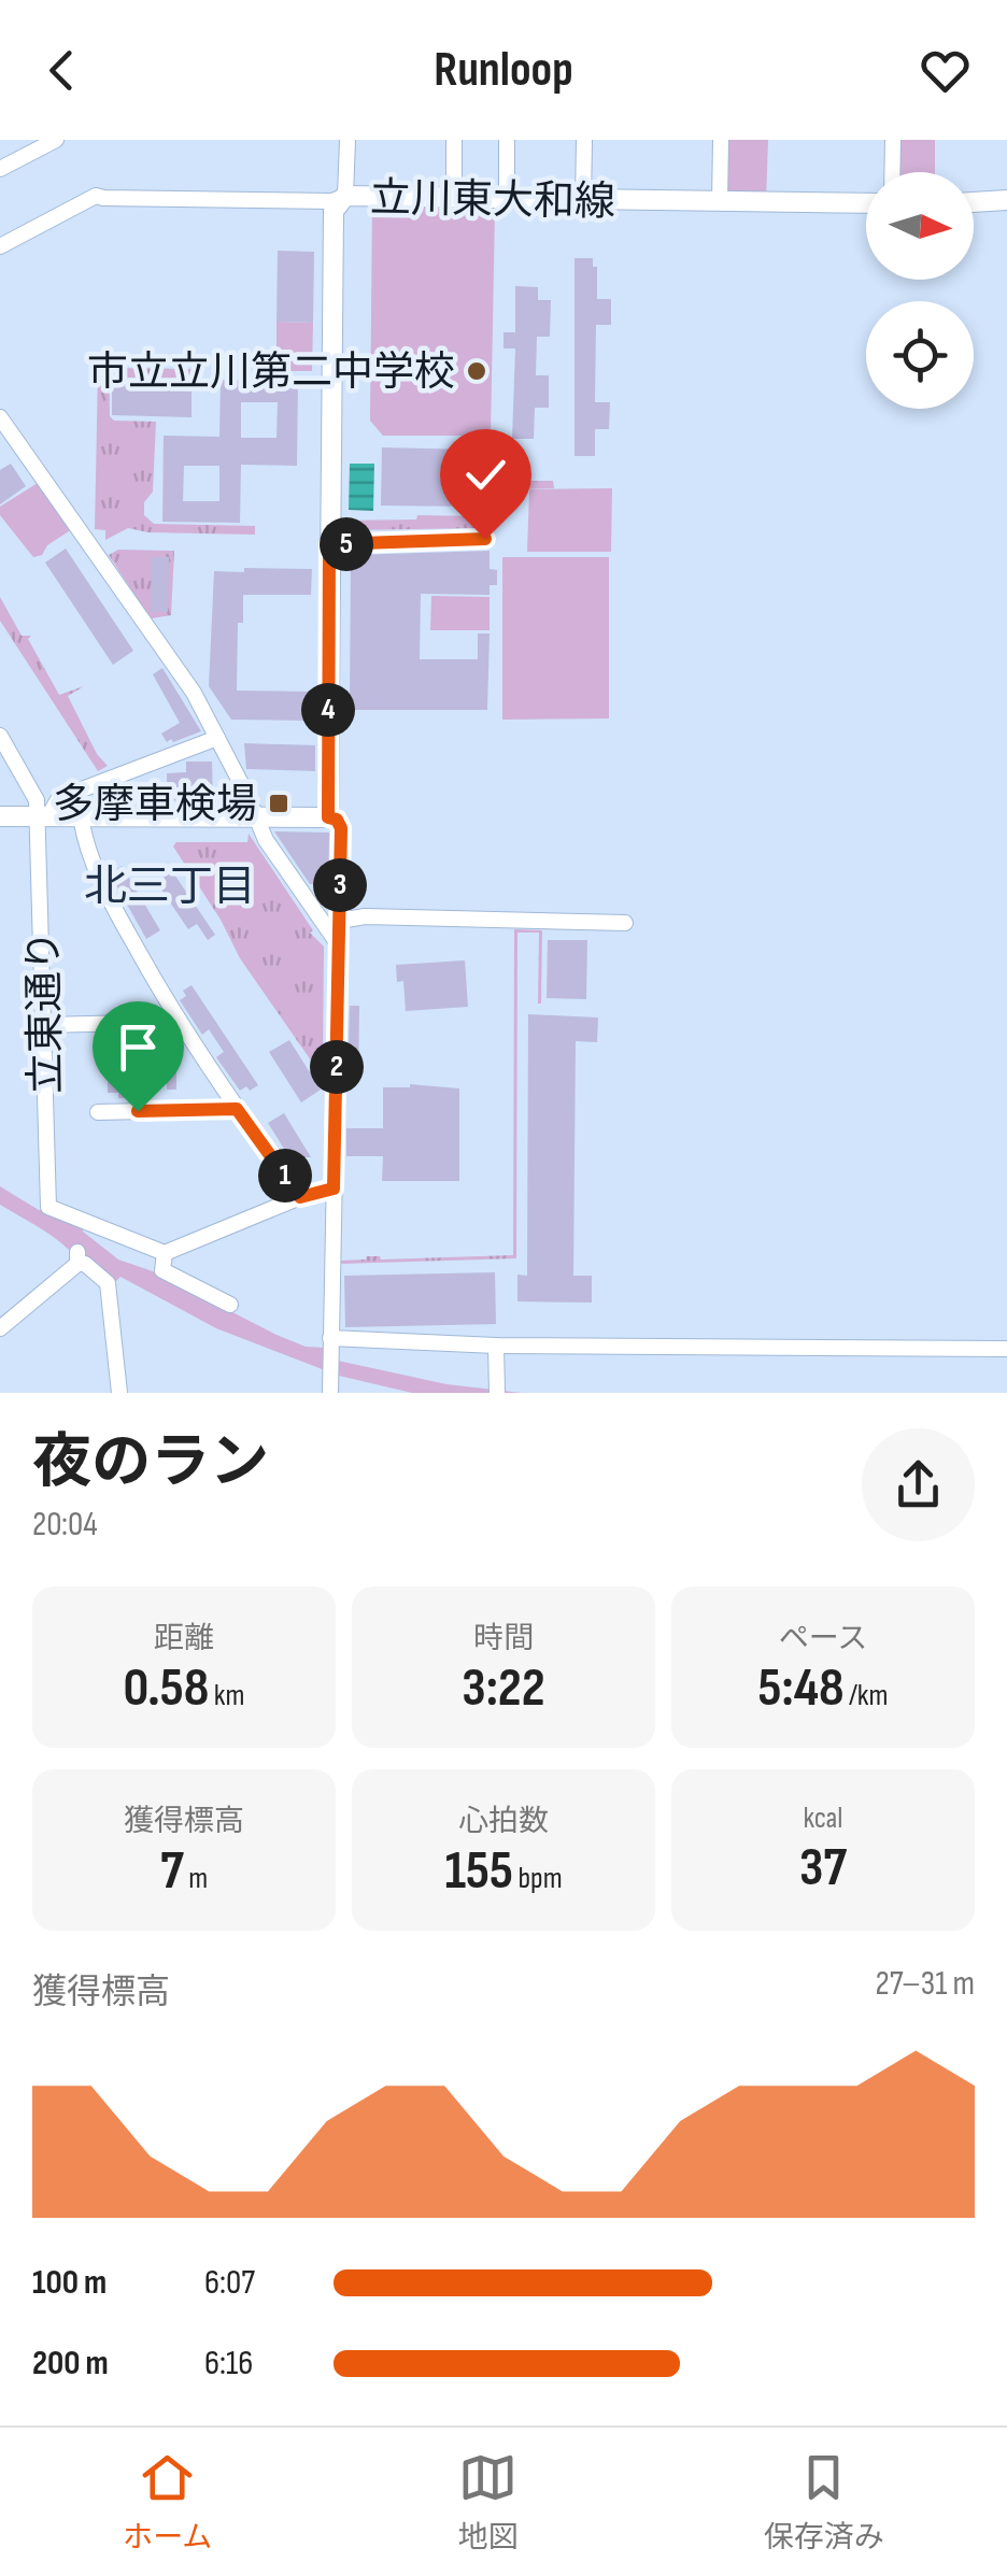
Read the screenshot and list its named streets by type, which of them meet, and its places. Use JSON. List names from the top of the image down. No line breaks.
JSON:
{"streets":{"main road":["立川東大和線"],"street":["立東通り"]},"districts":["北三丁目"],"places":{"other":["市立立川第二中学校"],"transit":["多摩車検場"]},"north":"right","page":{"header":"Runloop","pins":["5","4","3","2","1"],"heading":["夜のラン","20:04"],"stats":[["距離","0.58 km"],["時間","3:22"],["ペース","5:48 /km"],["獲得標高","7 m"],["心拍数","155 bpm"],["kcal","37"]],"chart":["獲得標高","27–31 m"],"list":[{"name":"100 m","note":"6:07"},{"name":"200 m","note":"6:16"}],"tabs":["ホーム","地図","保存済み"]}}
